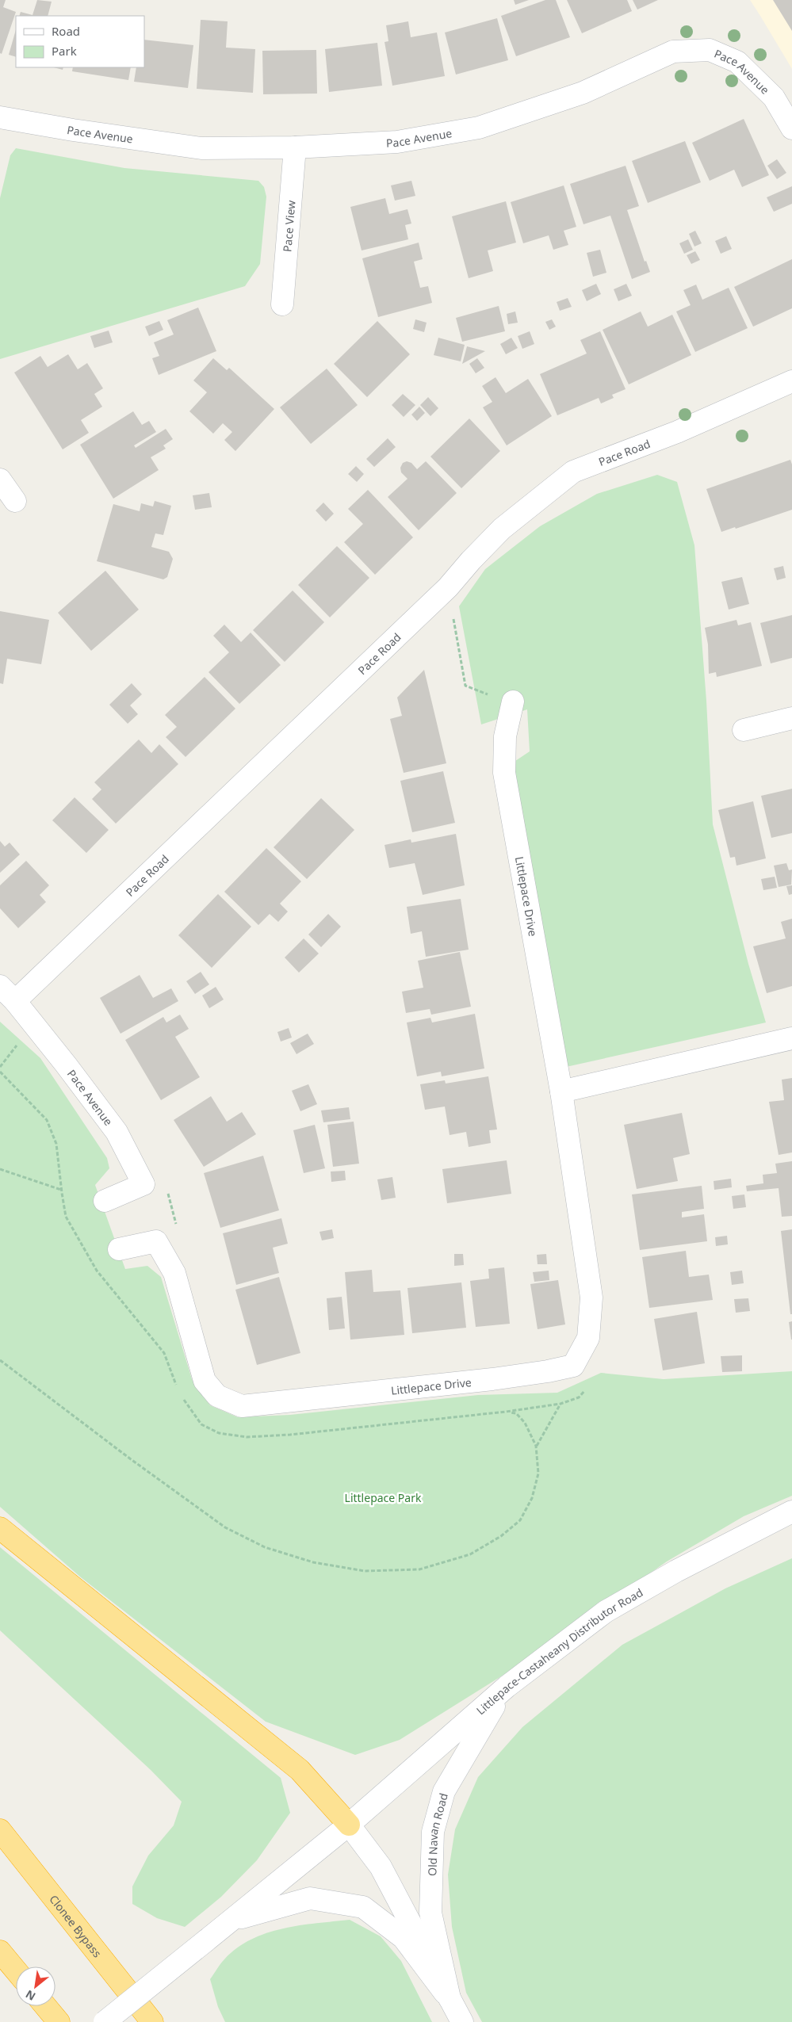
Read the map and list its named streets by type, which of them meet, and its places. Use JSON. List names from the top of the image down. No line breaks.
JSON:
{"streets":{"highway":["Clonee Bypass"],"street":["Pace Avenue","Pace View","Pace Road","Littlepace Drive","Littlepace-Castaheany Distributor Road","Old Navan Road"]},"crossings":[["Pace Avenue","Pace View"],["Pace Avenue","Pace Road"],["Littlepace-Castaheany Distributor Road","Old Navan Road"]],"parks":["Littlepace Park"],"legend":["Road","Park"],"north":"bottom left"}
